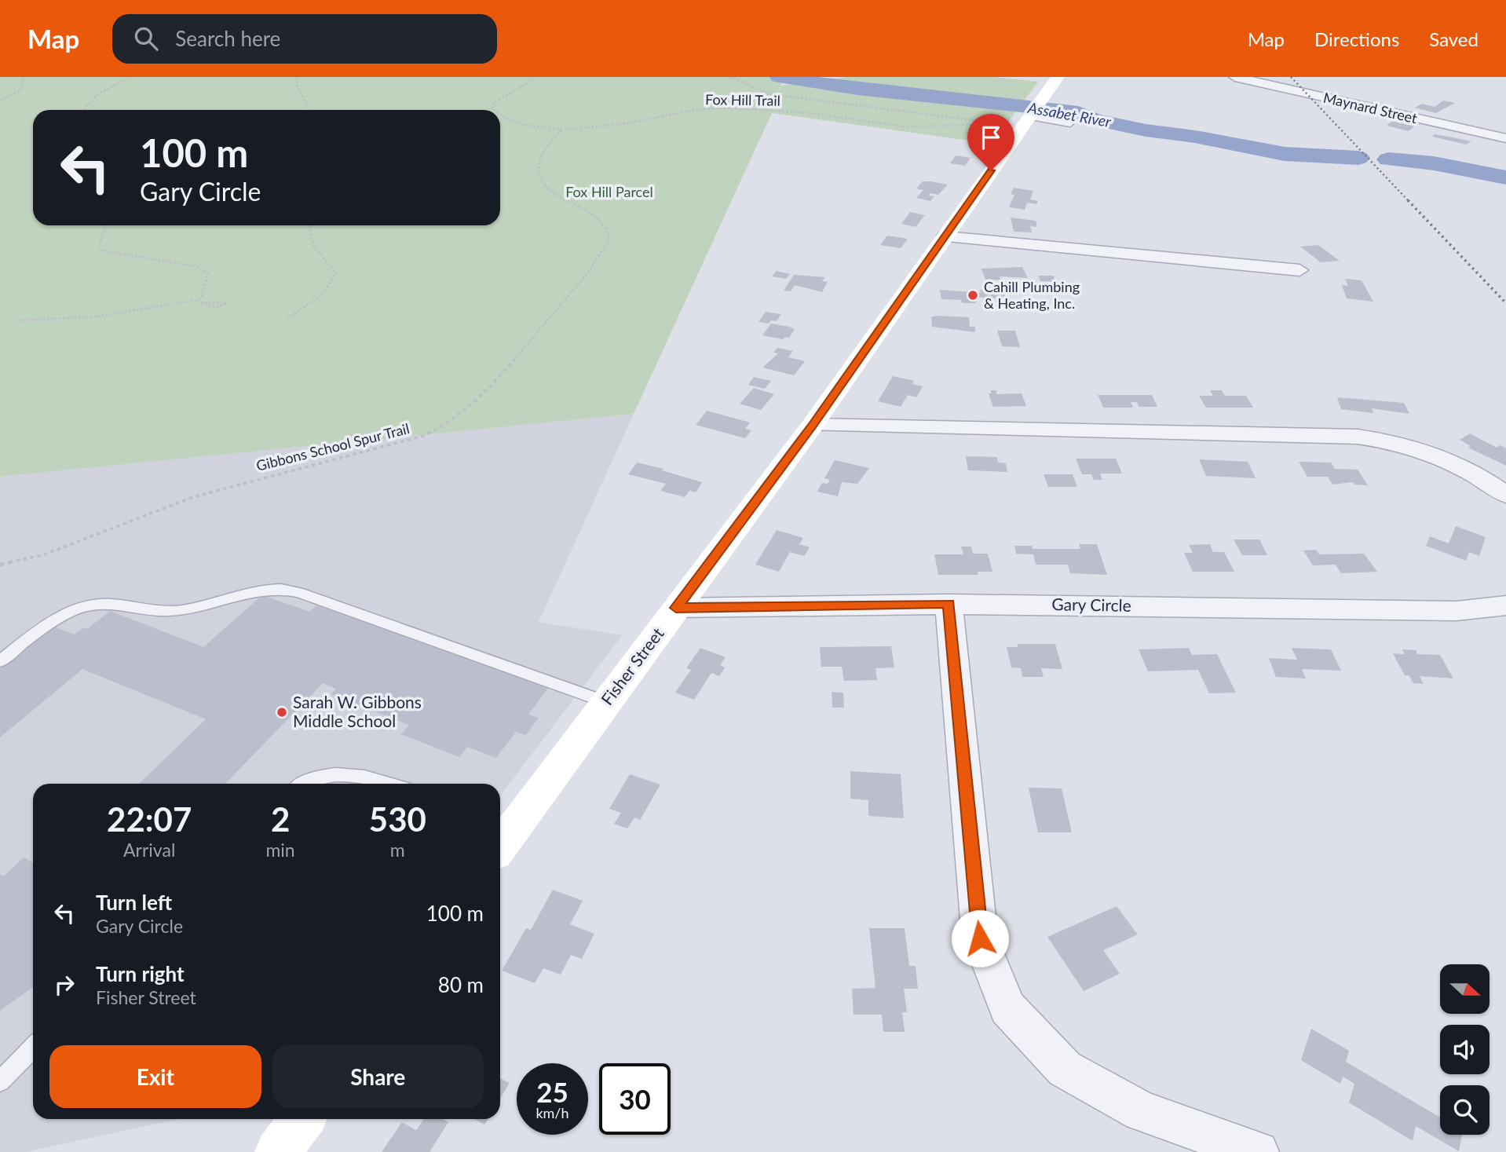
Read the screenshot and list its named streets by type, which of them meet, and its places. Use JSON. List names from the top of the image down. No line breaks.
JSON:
{"streets":{"main road":["Fisher Street"],"street":["Maynard Street","Gary Circle"],"path":["Fox Hill Trail","Gibbons School Spur Trail"]},"crossings":[["Fox Hill Trail","Gibbons School Spur Trail"],["Fox Hill Trail","Fisher Street"],["Gary Circle","Fisher Street"]],"water":["Assabet River"],"parks":["Fox Hill Parcel"],"places":["Cahill Plumbing & Heating, Inc.","Sarah W. Gibbons Middle School"],"north":"right","page":{"header":"Map","search":"Search here","nav":["Map","Directions","Saved"],"turn":["100 m","Gary Circle"],"eta":["22:07","Arrival","2","min","530","m"],"list":[{"name":"Turn left","note":"Gary Circle","value":"100 m"},{"name":"Turn right","note":"Fisher Street","value":"80 m"}],"buttons":["Exit","Share"],"speed":"25 km/h","limit":"30"}}
